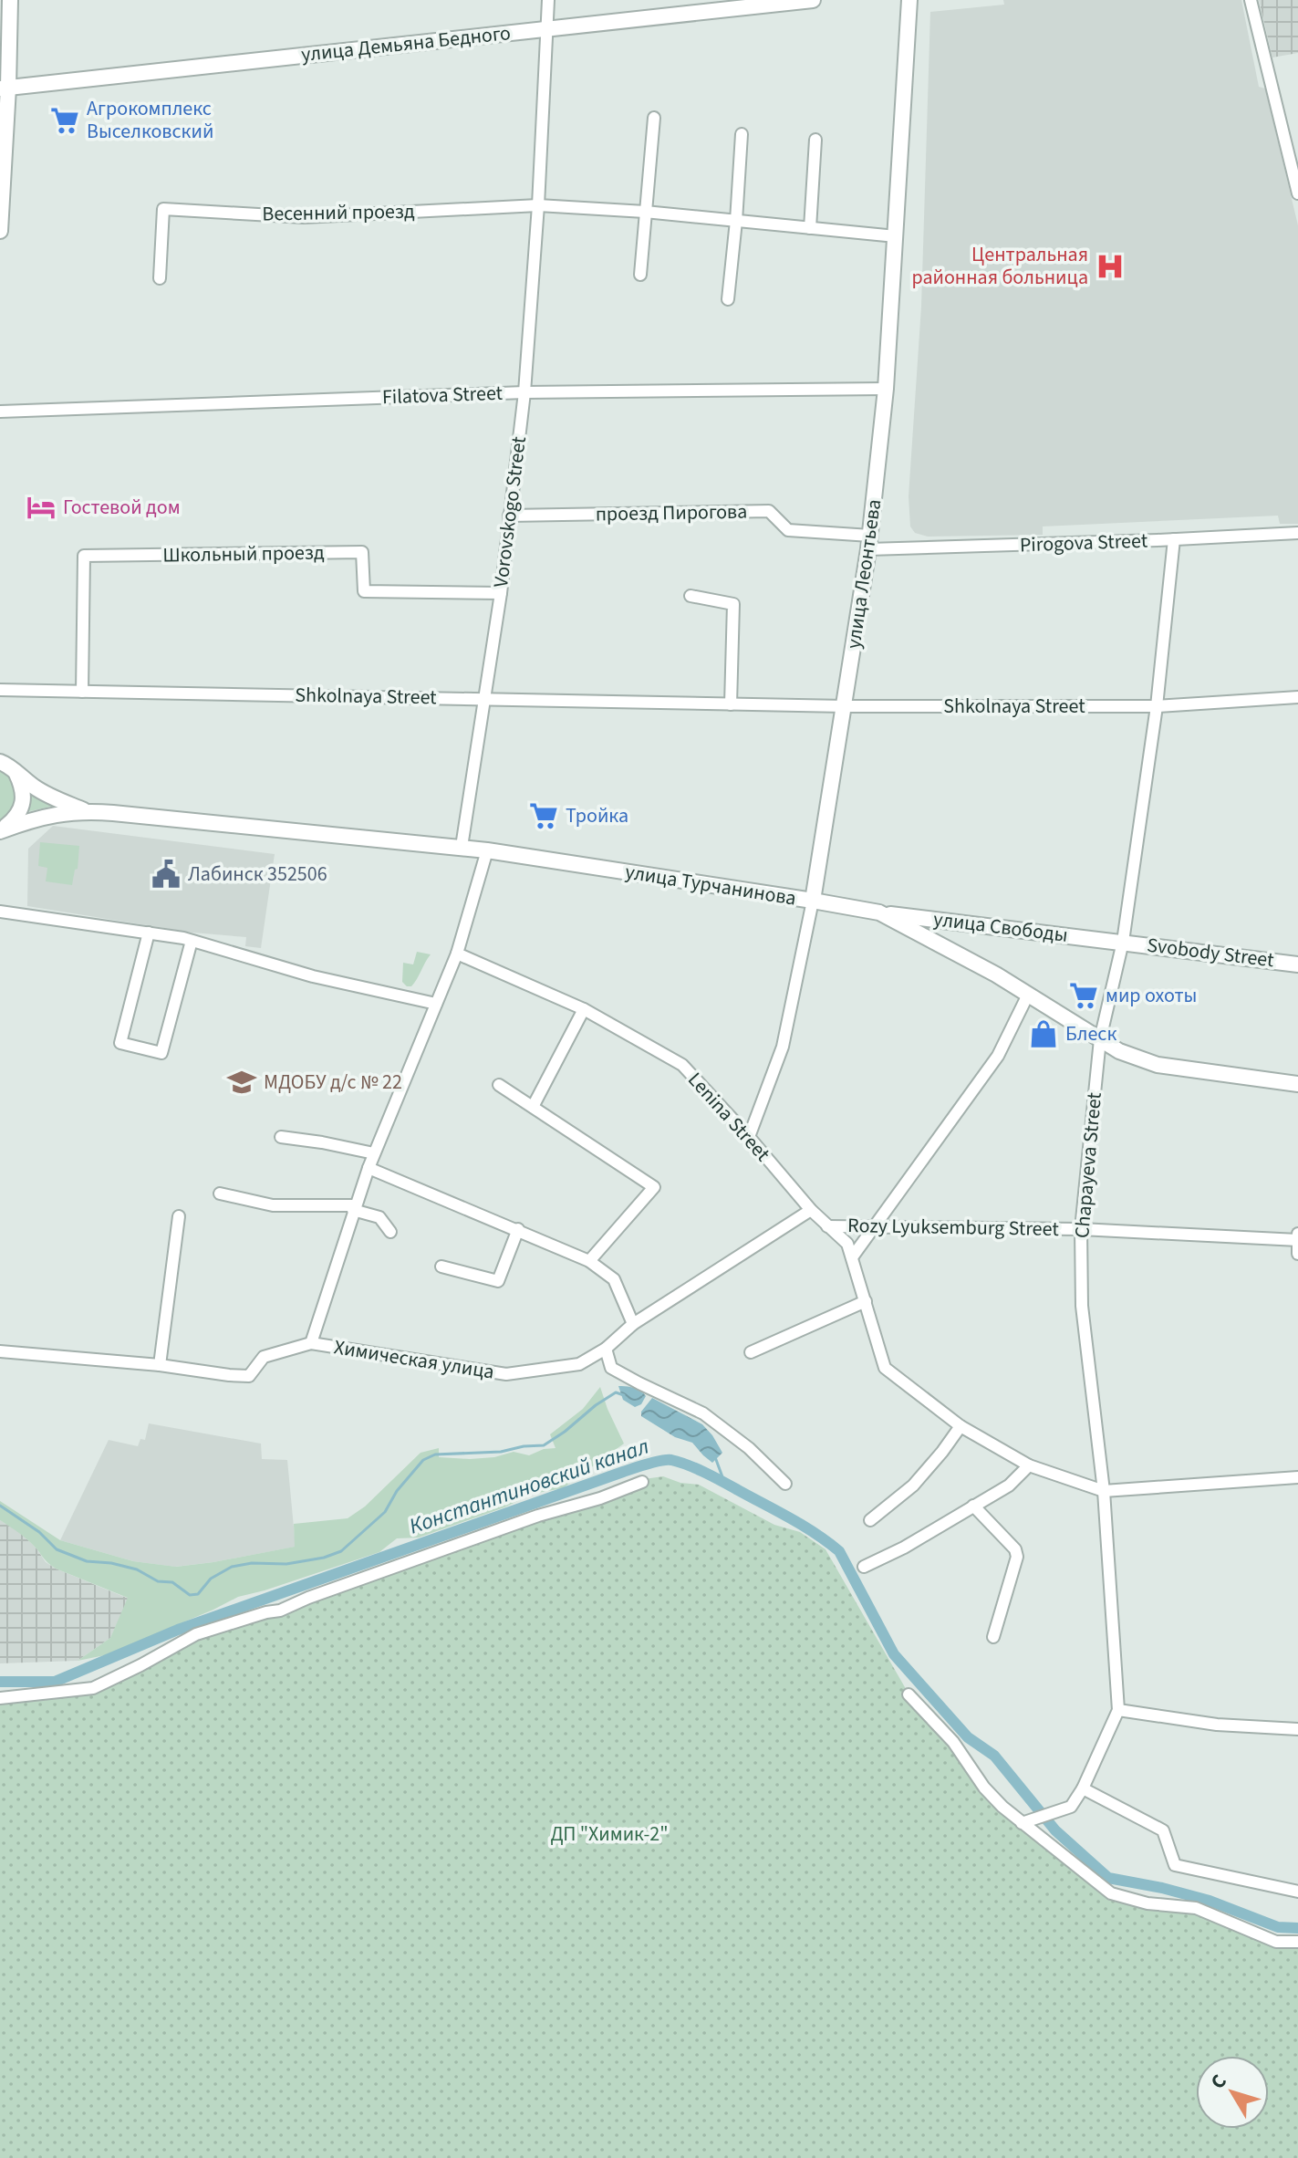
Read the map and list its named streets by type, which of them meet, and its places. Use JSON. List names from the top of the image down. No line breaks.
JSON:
{"streets":{"street":["улица Демьяна Бедного","Весенний проезд","Filatova Street","Vorovskogo Street","проезд Пирогова","Pirogova Street","Школьный проезд","улица Леонтьева","Shkolnaya Street","улица Турчанинова","улица Свободы","Svobody Street","Lenina Street","Chapayeva Street","Rozy Lyuksemburg Street","Химическая улица"]},"crossings":[["улица Демьяна Бедного","Vorovskogo Street"],["Весенний проезд","Vorovskogo Street"],["Filatova Street","Vorovskogo Street"],["Filatova Street","улица Леонтьева"],["Vorovskogo Street","проезд Пирогова"],["Vorovskogo Street","Школьный проезд"],["Vorovskogo Street","Shkolnaya Street"],["Vorovskogo Street","улица Турчанинова"],["проезд Пирогова","Pirogova Street"],["проезд Пирогова","улица Леонтьева"],["Pirogova Street","улица Леонтьева"],["Pirogova Street","Chapayeva Street"],["Школьный проезд","Shkolnaya Street"],["улица Леонтьева","Shkolnaya Street"],["улица Леонтьева","улица Турчанинова"],["улица Леонтьева","Lenina Street"],["Shkolnaya Street","Chapayeva Street"],["улица Турчанинова","улица Свободы"],["улица Турчанинова","Chapayeva Street"],["улица Свободы","Svobody Street"],["улица Свободы","Chapayeva Street"],["Svobody Street","Chapayeva Street"],["Lenina Street","Chapayeva Street"],["Lenina Street","Rozy Lyuksemburg Street"],["Lenina Street","Химическая улица"],["Chapayeva Street","Rozy Lyuksemburg Street"]],"water":["Константиновский канал"],"parks":["ДП \"Химик-2\""],"places":{"supermarket":["Агрокомплекс Выселковский","Тройка","мир охоты"],"hospital":["Центральная районная больница"],"hotel":["Гостевой дом"],"public building":["Лабинск 352506"],"shop":["Блеск"],"school or university":["МДОБУ д/с № 22"]},"north":"top left"}
